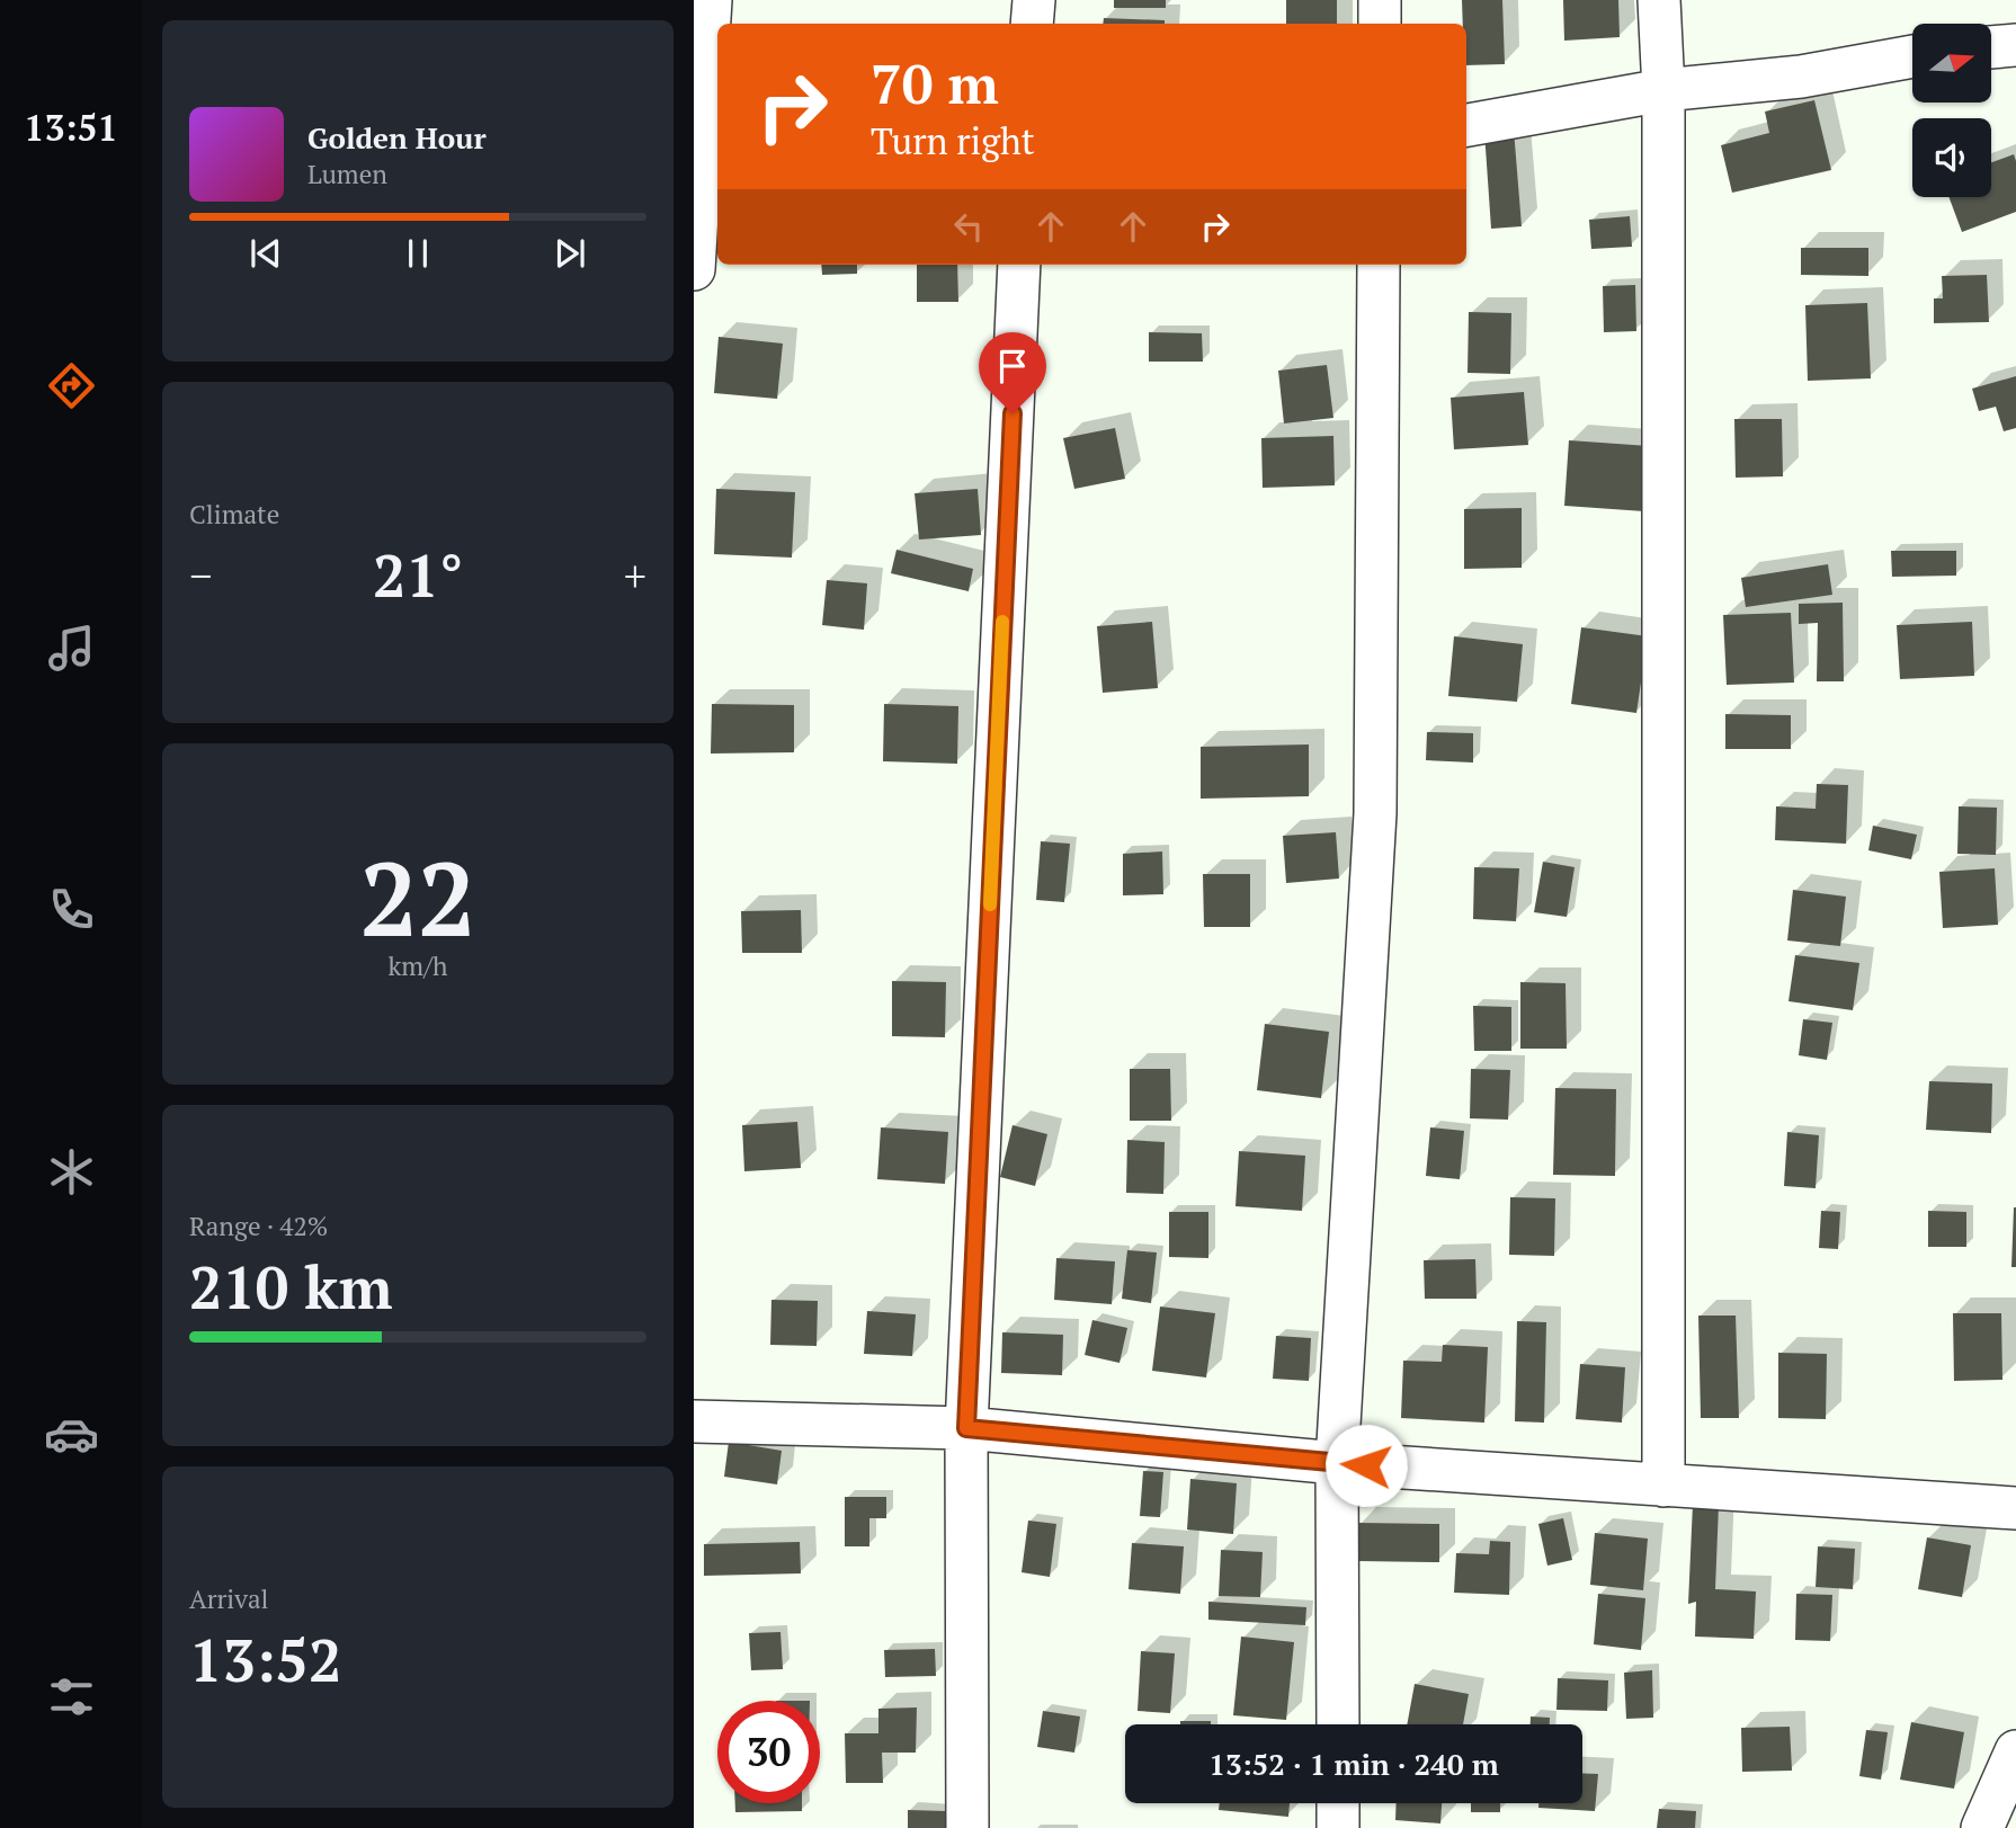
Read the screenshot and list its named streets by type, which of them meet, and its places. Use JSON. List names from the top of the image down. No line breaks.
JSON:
{"north":"right","page":{"tabs":"13:51","turn":["70 m","Turn right"],"song":["Golden Hour","Lumen"],"tile":["Climate",["22","km/h"],["Range · 42%","210 km"],["Arrival","13:52"]],"heat":["−","21°","+"],"limit":"30","trip":"13:52 · 1 min · 240 m"}}
